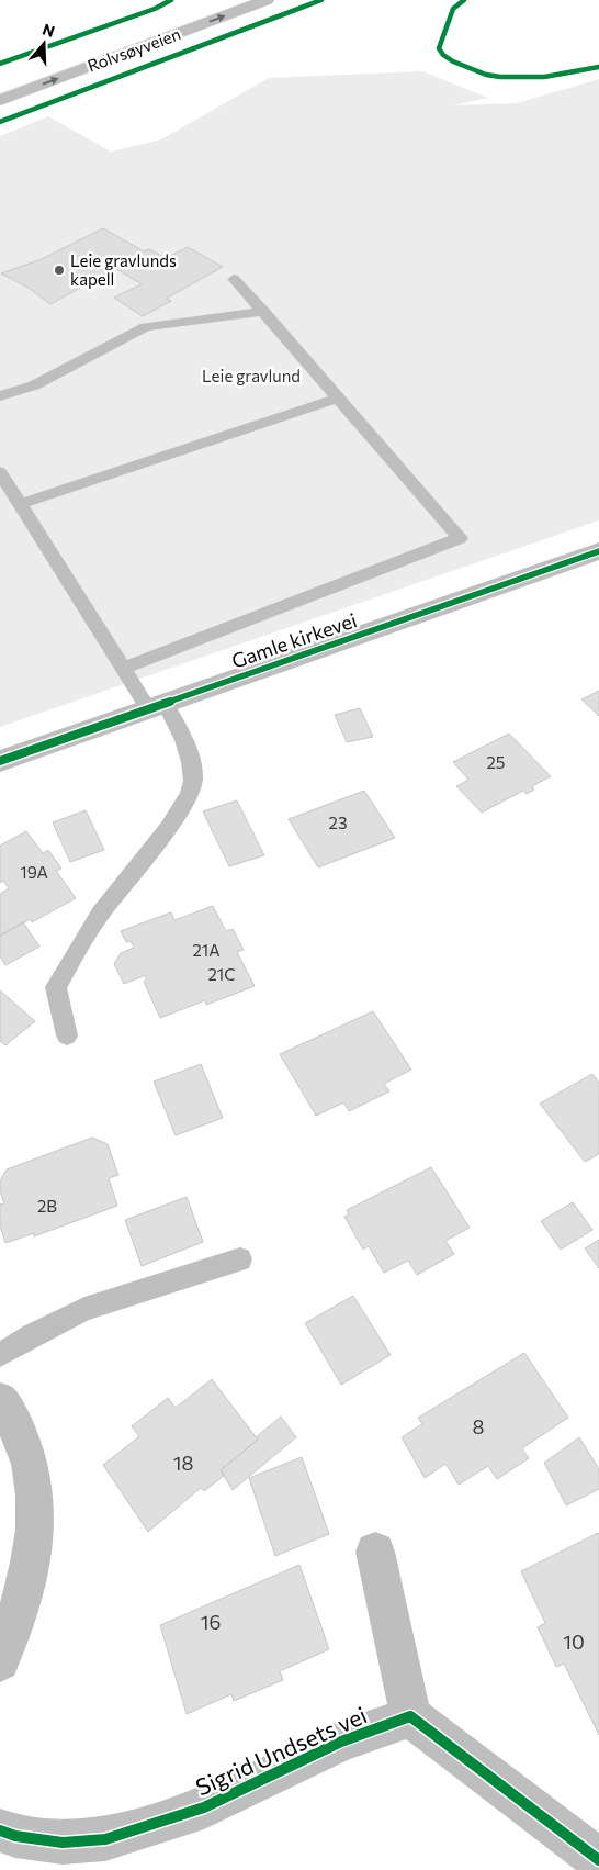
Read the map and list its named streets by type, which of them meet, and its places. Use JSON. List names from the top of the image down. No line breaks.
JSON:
{"streets":{"street":["Rolvsøyveien","Gamle kirkevei","Sigrid Undsets vei"]},"parks":["Leie gravlund"],"places":["Leie gravlunds kapell"],"house_numbers":["25","23","19A","21A","21C","2B","8","18","16","10"],"north":"top"}
